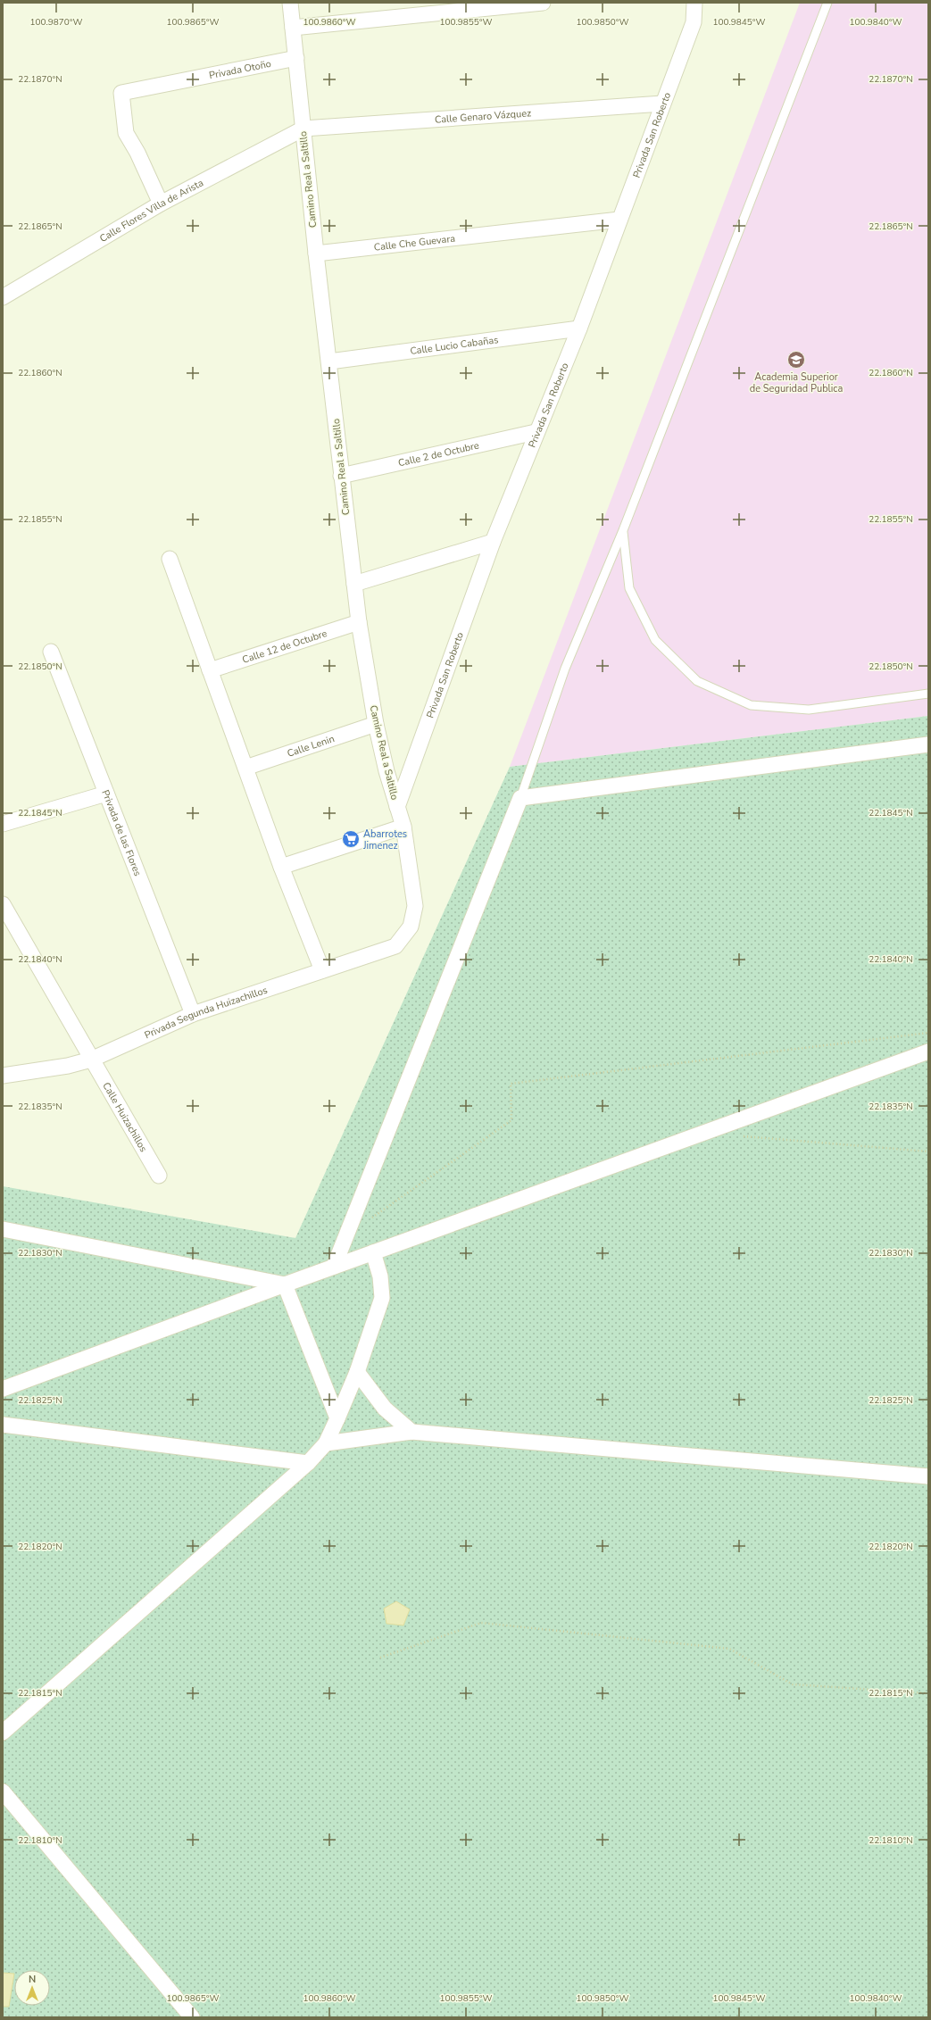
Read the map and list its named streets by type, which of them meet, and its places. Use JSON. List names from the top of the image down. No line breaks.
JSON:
{"streets":{"street":["Privada Otoño","Calle Genaro Vázquez","Privada San Roberto","Camino Real a Saltillo","Calle Flores Villa de Arista","Calle Che Guevara","Calle Lucio Cabañas","Calle 2 de Octubre","Calle 12 de Octubre","Calle Lenin","Privada de las Flores","Privada Segunda Huizachillos","Calle Huizachillos"]},"crossings":[["Privada Otoño","Camino Real a Saltillo"],["Privada Otoño","Calle Flores Villa de Arista"],["Calle Genaro Vázquez","Privada San Roberto"],["Calle Genaro Vázquez","Camino Real a Saltillo"],["Calle Genaro Vázquez","Calle Flores Villa de Arista"],["Privada San Roberto","Camino Real a Saltillo"],["Privada San Roberto","Calle Che Guevara"],["Privada San Roberto","Calle Lucio Cabañas"],["Privada San Roberto","Calle 2 de Octubre"],["Camino Real a Saltillo","Calle Flores Villa de Arista"],["Camino Real a Saltillo","Calle Che Guevara"],["Camino Real a Saltillo","Calle Lucio Cabañas"],["Camino Real a Saltillo","Calle 2 de Octubre"],["Camino Real a Saltillo","Calle 12 de Octubre"],["Camino Real a Saltillo","Calle Lenin"],["Camino Real a Saltillo","Privada Segunda Huizachillos"],["Privada de las Flores","Privada Segunda Huizachillos"],["Privada Segunda Huizachillos","Calle Huizachillos"]],"places":{"school or university":["Academia Superior de Seguridad Publica"],"supermarket":["Abarrotes Jimenez"]},"north":"top","coordinates":["100.9870°W","100.9865°W","100.9860°W","100.9855°W","100.9850°W","100.9845°W","100.9840°W","22.1870°N","22.1865°N","22.1860°N","22.1855°N","22.1850°N","22.1845°N","22.1840°N","22.1835°N","22.1830°N","22.1825°N","22.1820°N","22.1815°N","22.1810°N"]}
